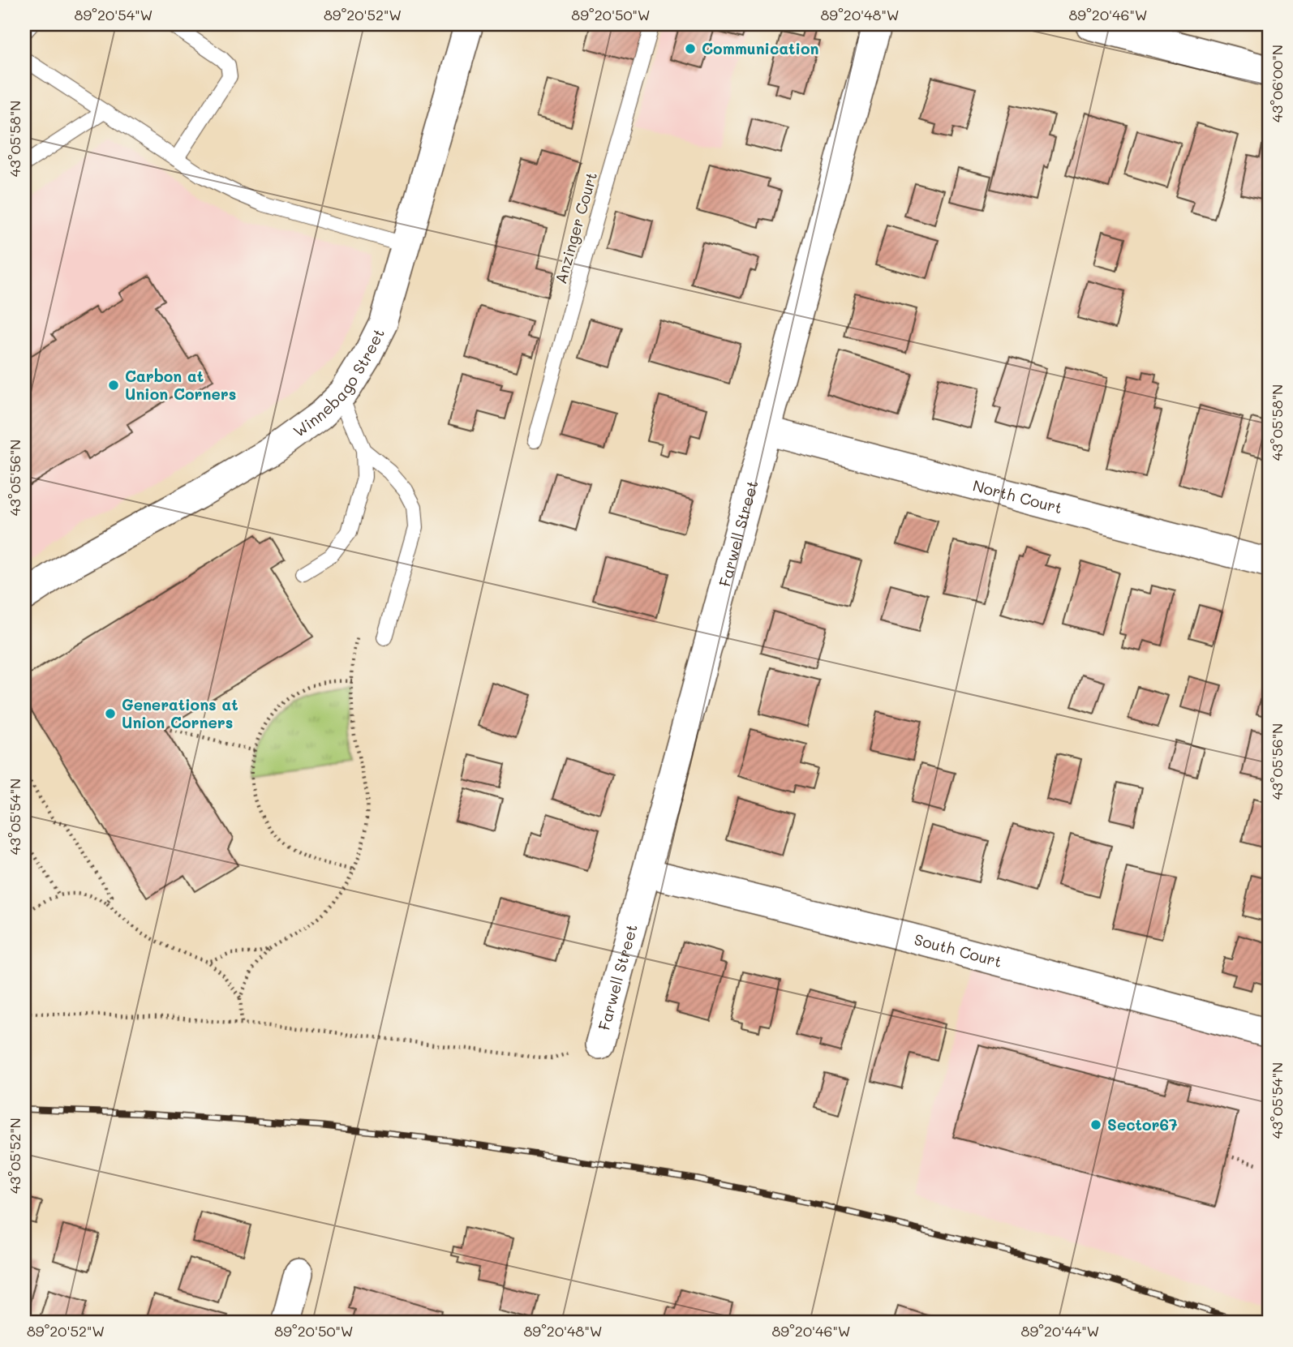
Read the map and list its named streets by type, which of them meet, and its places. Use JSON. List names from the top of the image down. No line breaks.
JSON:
{"streets":{"street":["Winnebago Street","North Court","Farwell Street","South Court"],"lane":["Anzinger Court"]},"crossings":[["North Court","Farwell Street"],["Farwell Street","South Court"]],"places":["Communication","Carbon at Union Corners","Generations at Union Corners","Sector67"],"coordinates":["89°20'54\"W","89°20'52\"W","89°20'50\"W","89°20'48\"W","89°20'46\"W","43°06'00\"N","43°05'58\"N","43°05'56\"N","43°05'54\"N","43°05'52\"N","89°20'44\"W"]}
